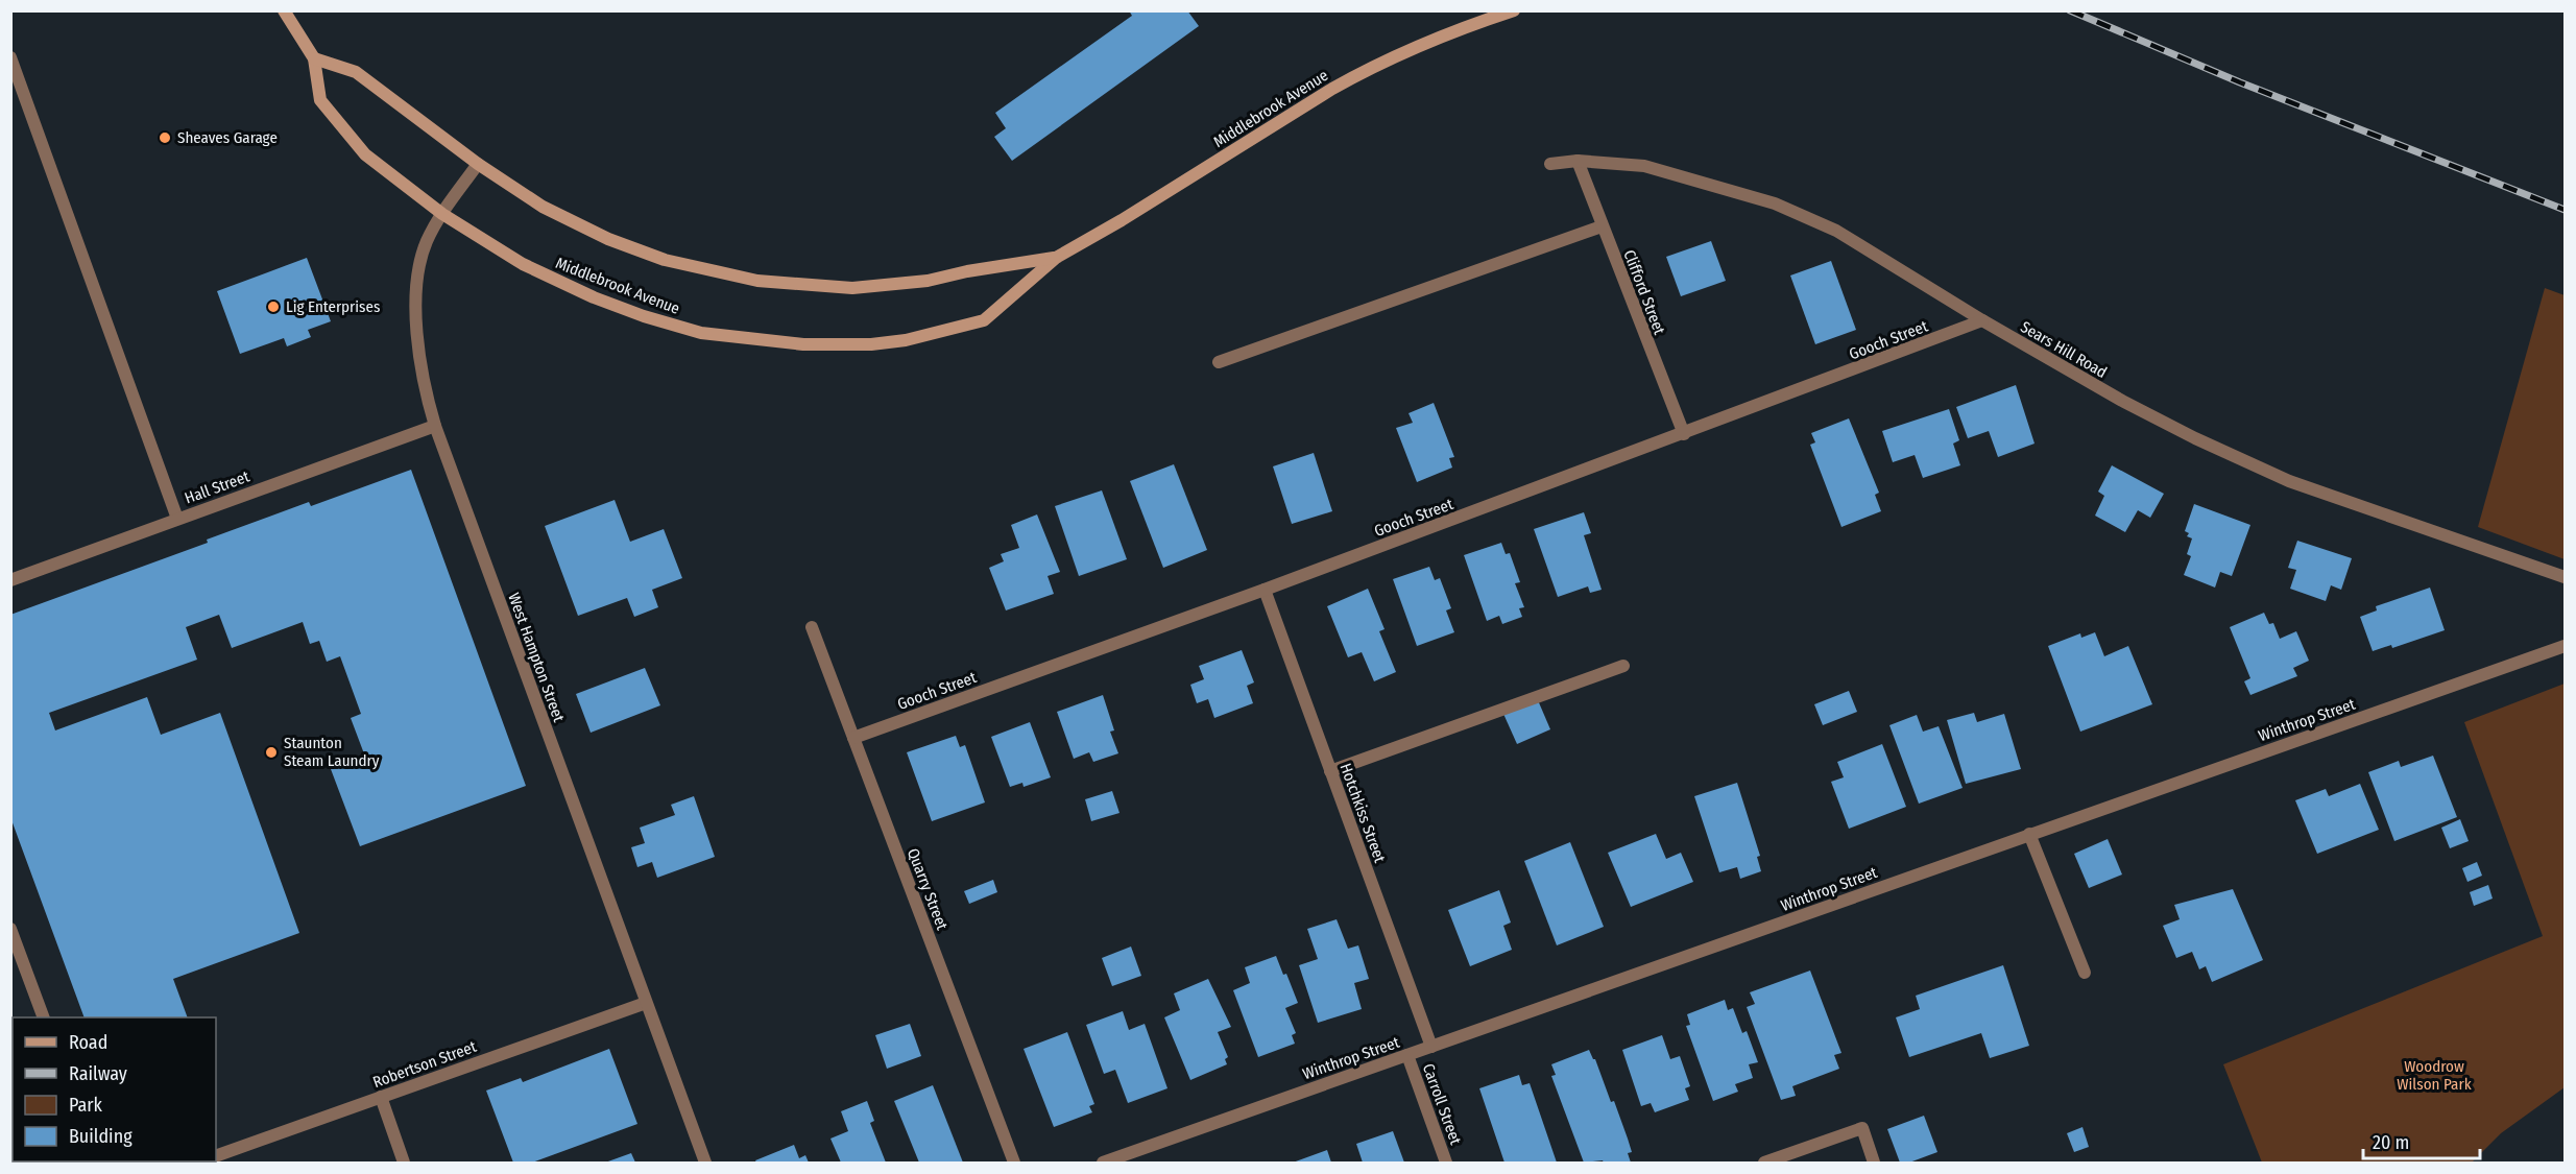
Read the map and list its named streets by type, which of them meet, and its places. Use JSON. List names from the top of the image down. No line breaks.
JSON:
{"streets":{"main road":["Middlebrook Avenue"],"street":["Clifford Street","Gooch Street","Sears Hill Road","Hall Street","West Hampton Street","Winthrop Street","Hotchkiss Street","Quarry Street","Robertson Street","Carroll Street"]},"crossings":[["Middlebrook Avenue","West Hampton Street"],["Clifford Street","Gooch Street"],["Clifford Street","Sears Hill Road"],["Gooch Street","Sears Hill Road"],["Gooch Street","Hotchkiss Street"],["Gooch Street","Quarry Street"],["Hall Street","West Hampton Street"],["West Hampton Street","Robertson Street"],["Winthrop Street","Hotchkiss Street"],["Winthrop Street","Carroll Street"]],"parks":["Woodrow Wilson Park"],"places":["Sheaves Garage","Lig Enterprises","Staunton Steam Laundry"],"legend":["Road","Railway","Park","Building"],"scale_bar":"20 m"}
